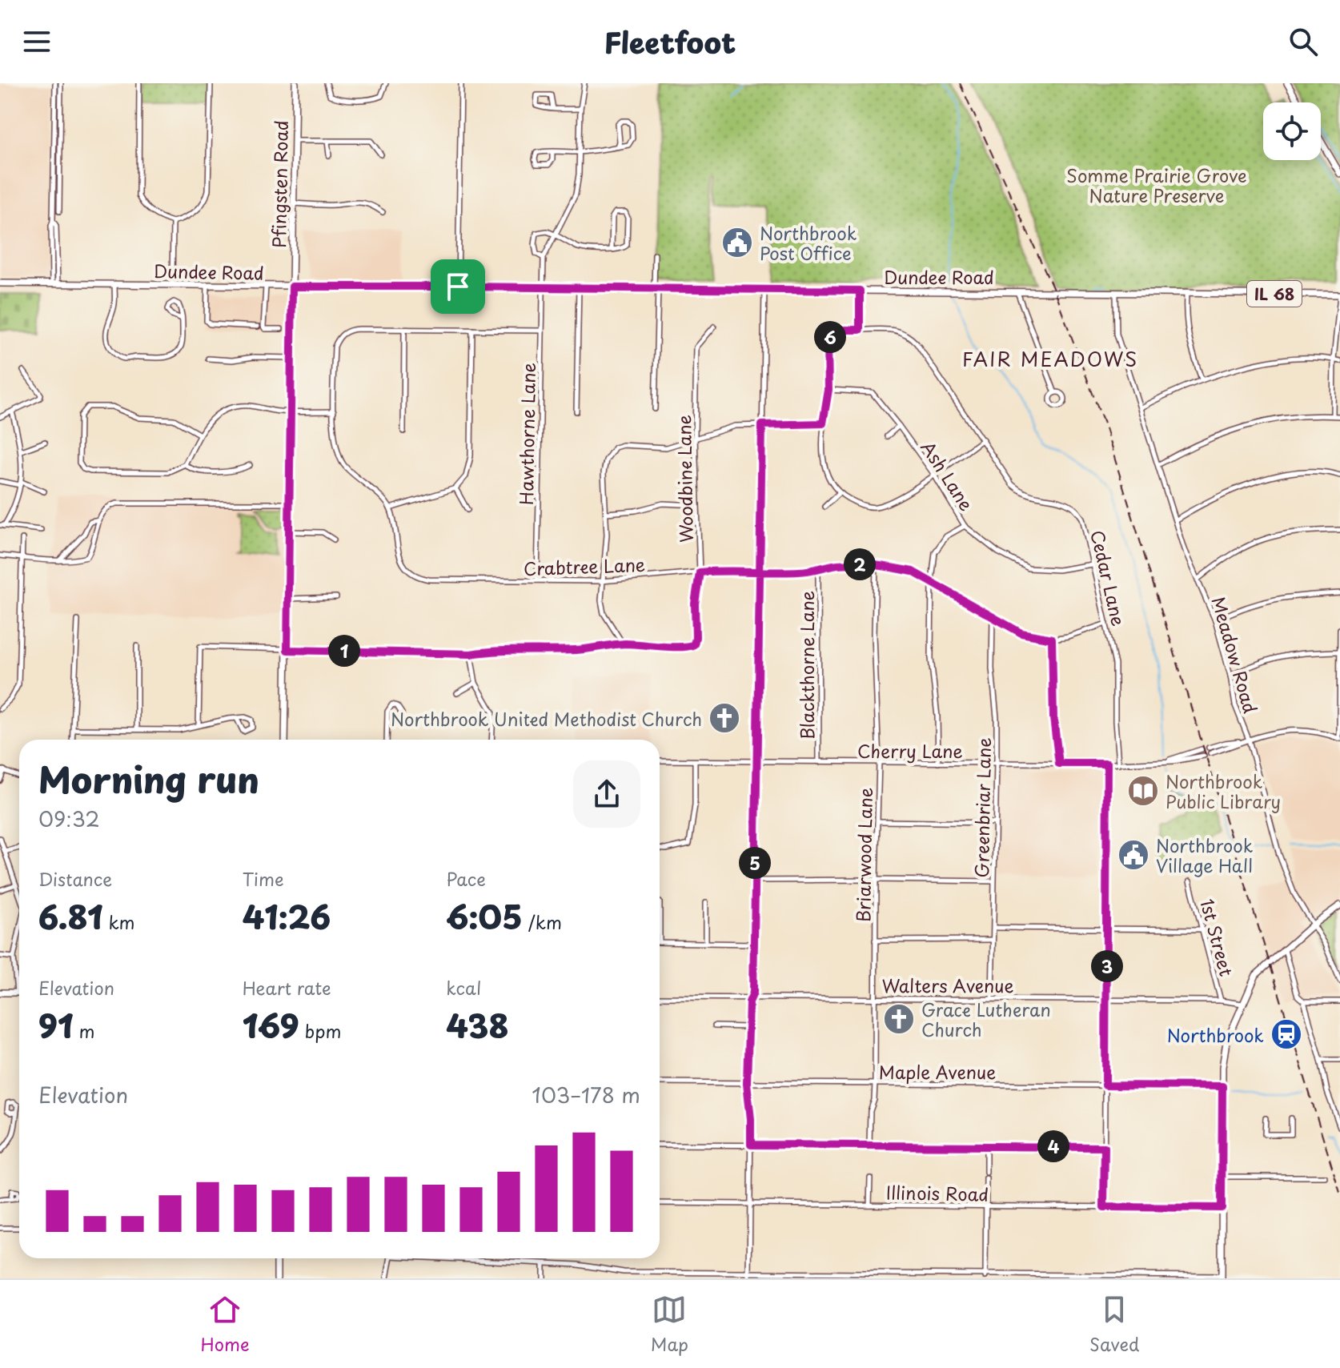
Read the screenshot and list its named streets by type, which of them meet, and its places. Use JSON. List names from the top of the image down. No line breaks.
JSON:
{"streets":{"main road":["Pfingsten Road","Dundee Road","IL 68"],"street":["Hawthorne Lane","Ash Lane","Woodbine Lane","Crabtree Lane","Cedar Lane","Meadow Road","Blackthorne Lane","Cherry Lane","Greenbriar Lane","Briarwood Lane","1st Street","Walters Avenue","Maple Avenue","Illinois Road"]},"crossings":[["Pfingsten Road","Dundee Road"],["Dundee Road","Hawthorne Lane"],["Dundee Road","Meadow Road"],["Hawthorne Lane","Crabtree Lane"],["Ash Lane","Cedar Lane"],["Woodbine Lane","Crabtree Lane"],["Crabtree Lane","Cedar Lane"],["Crabtree Lane","Blackthorne Lane"],["Crabtree Lane","Greenbriar Lane"],["Crabtree Lane","Briarwood Lane"],["Cedar Lane","Cherry Lane"],["Blackthorne Lane","Cherry Lane"],["Cherry Lane","Greenbriar Lane"],["Cherry Lane","Briarwood Lane"],["Greenbriar Lane","Walters Avenue"],["Briarwood Lane","Walters Avenue"],["Briarwood Lane","Maple Avenue"],["1st Street","Walters Avenue"]],"districts":["FAIR MEADOWS"],"parks":["Somme Prairie Grove Nature Preserve"],"places":{"public building":["Northbrook Post Office","Northbrook Village Hall"],"church":["Northbrook United Methodist Church","Grace Lutheran Church"],"library":["Northbrook Public Library"],"station":["Northbrook"]},"page":{"header":"Fleetfoot","pins":["6","2","1","5","3","4"],"heading":["Morning run","09:32"],"stats":[["Distance","6.81 km"],["Time","41:26"],["Pace","6:05 /km"],["Elevation","91 m"],["Heart rate","169 bpm"],["kcal","438"]],"chart":["Elevation","103–178 m"],"tabs":["Home","Map","Saved"]}}
